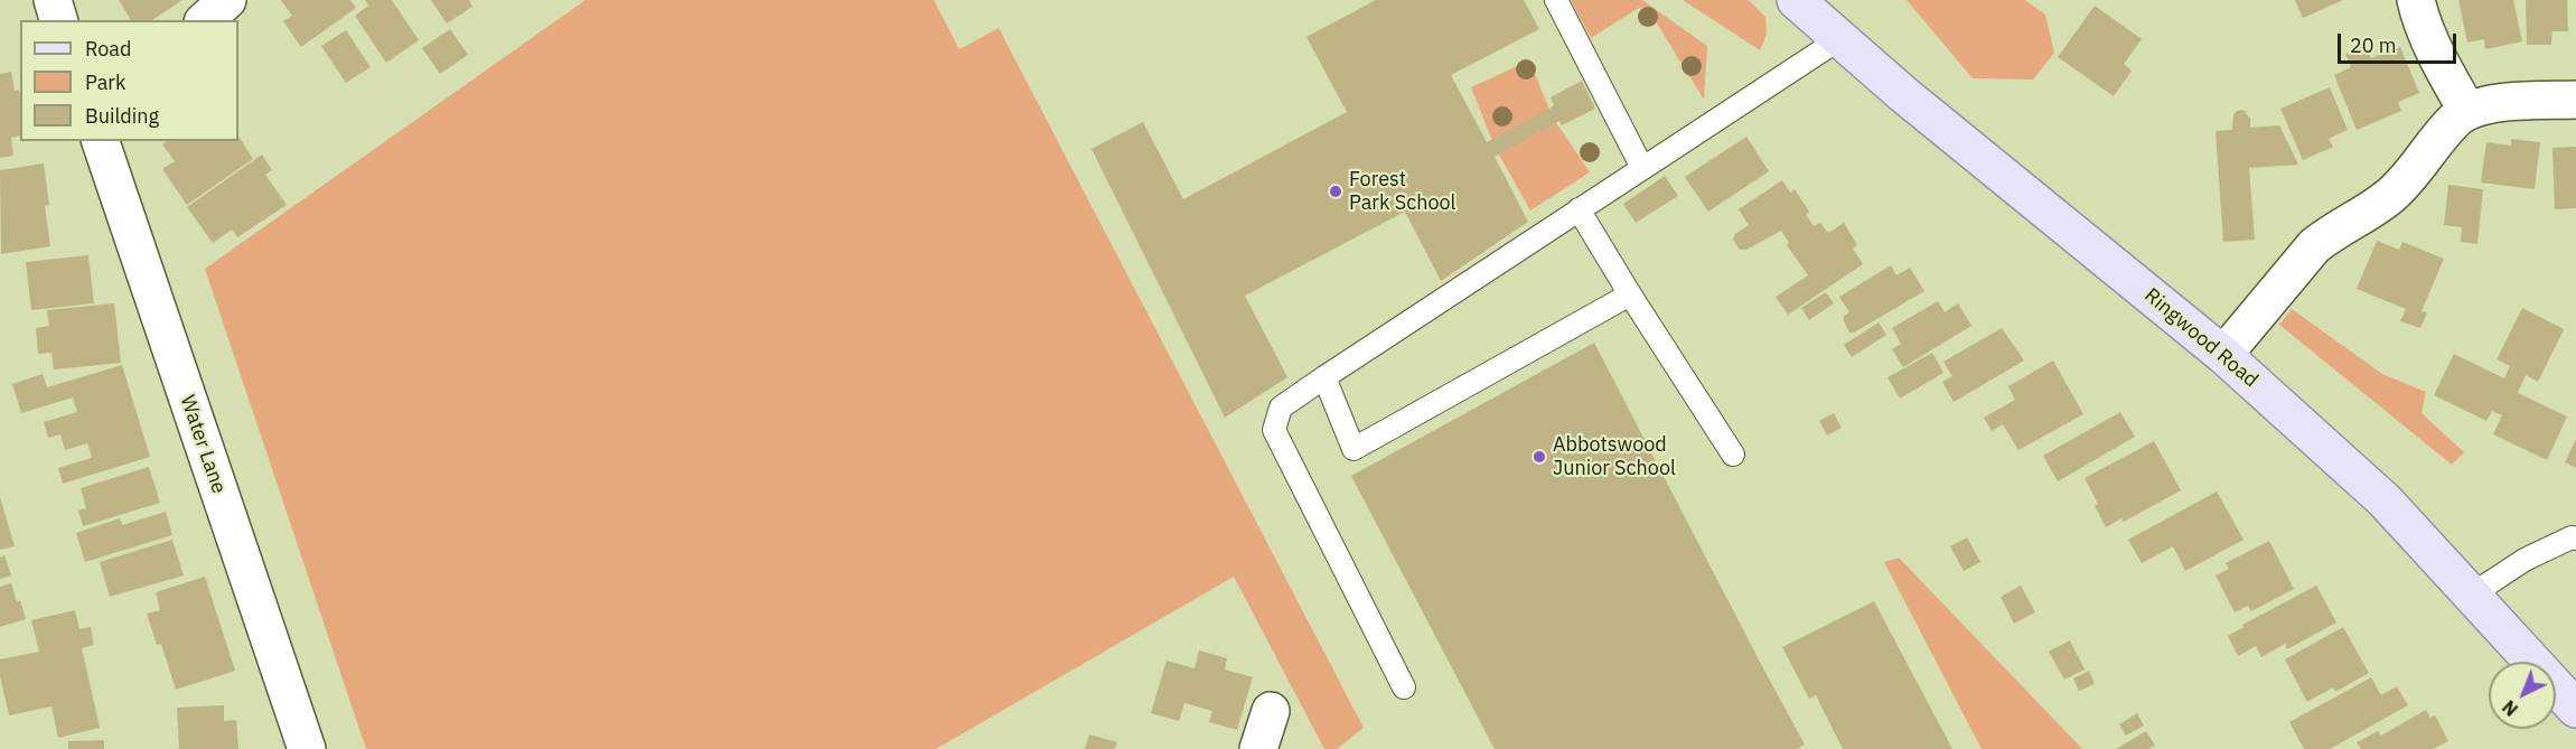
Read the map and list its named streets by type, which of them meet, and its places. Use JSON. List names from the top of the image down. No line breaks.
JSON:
{"streets":{"main road":["Ringwood Road"],"street":["Water Lane"]},"places":["Forest Park School","Abbotswood Junior School"],"legend":["Road","Park","Building"],"scale_bar":"20 m","north":"bottom left"}
